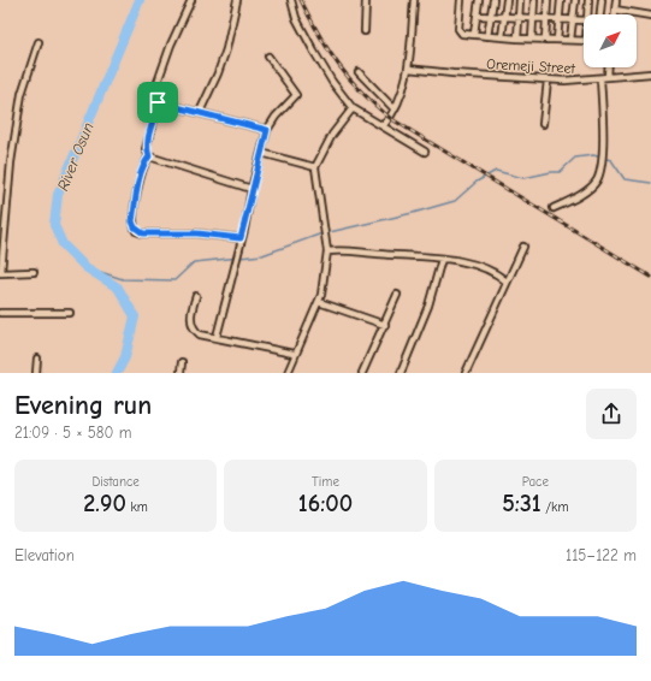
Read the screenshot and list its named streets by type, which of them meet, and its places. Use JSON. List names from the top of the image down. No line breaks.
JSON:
{"streets":{"street":["Oremeji Street"]},"water":["River Osun"],"north":"top right","page":{"heading":["Evening run","21:09 · 5 × 580 m"],"stats":[["Distance","2.90 km"],["Time","16:00"],["Pace","5:31 /km"]],"chart":["Elevation","115–122 m"]}}
